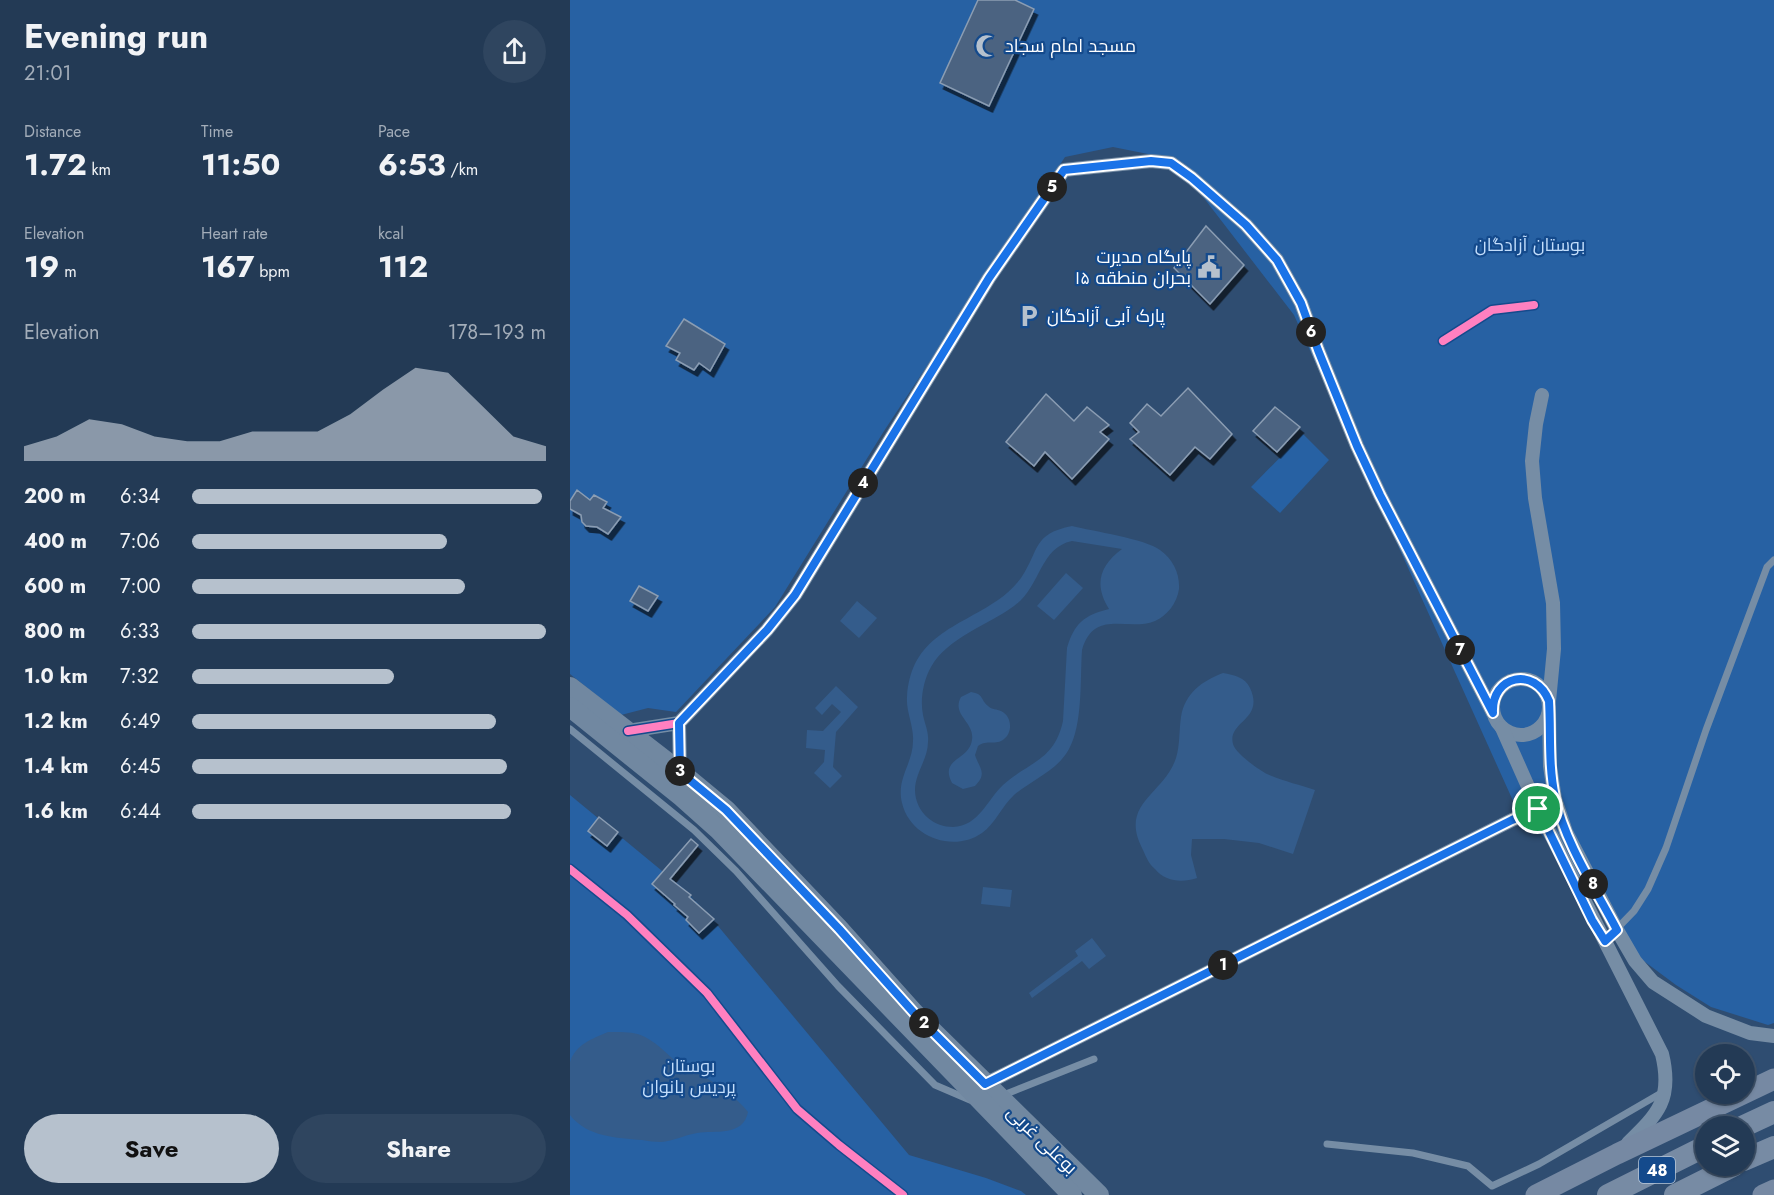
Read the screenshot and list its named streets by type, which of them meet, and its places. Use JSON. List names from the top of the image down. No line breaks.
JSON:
{"streets":{"highway":["48"],"main road":["بوعلی غربی"]},"parks":["بوستان آزادگان","بوستان پردیس بانوان"],"places":{"mosque":["مسجد امام سجاد"],"public building":["پایگاه مدیرت بحران منطقه ۱۵"],"parking":["پارک آبی آزادگان"]},"page":{"heading":["Evening run","21:01"],"stats":[["Distance","1.72 km"],["Time","11:50"],["Pace","6:53 /km"],["Elevation","19 m"],["Heart rate","167 bpm"],["kcal","112"]],"pins":["5","6","4","7","3","8","1","2"],"chart":["Elevation","178–193 m"],"list":[{"name":"200 m","note":"6:34"},{"name":"400 m","note":"7:06"},{"name":"600 m","note":"7:00"},{"name":"800 m","note":"6:33"},{"name":"1.0 km","note":"7:32"},{"name":"1.2 km","note":"6:49"},{"name":"1.4 km","note":"6:45"},{"name":"1.6 km","note":"6:44"}],"buttons":["Save","Share"]}}
